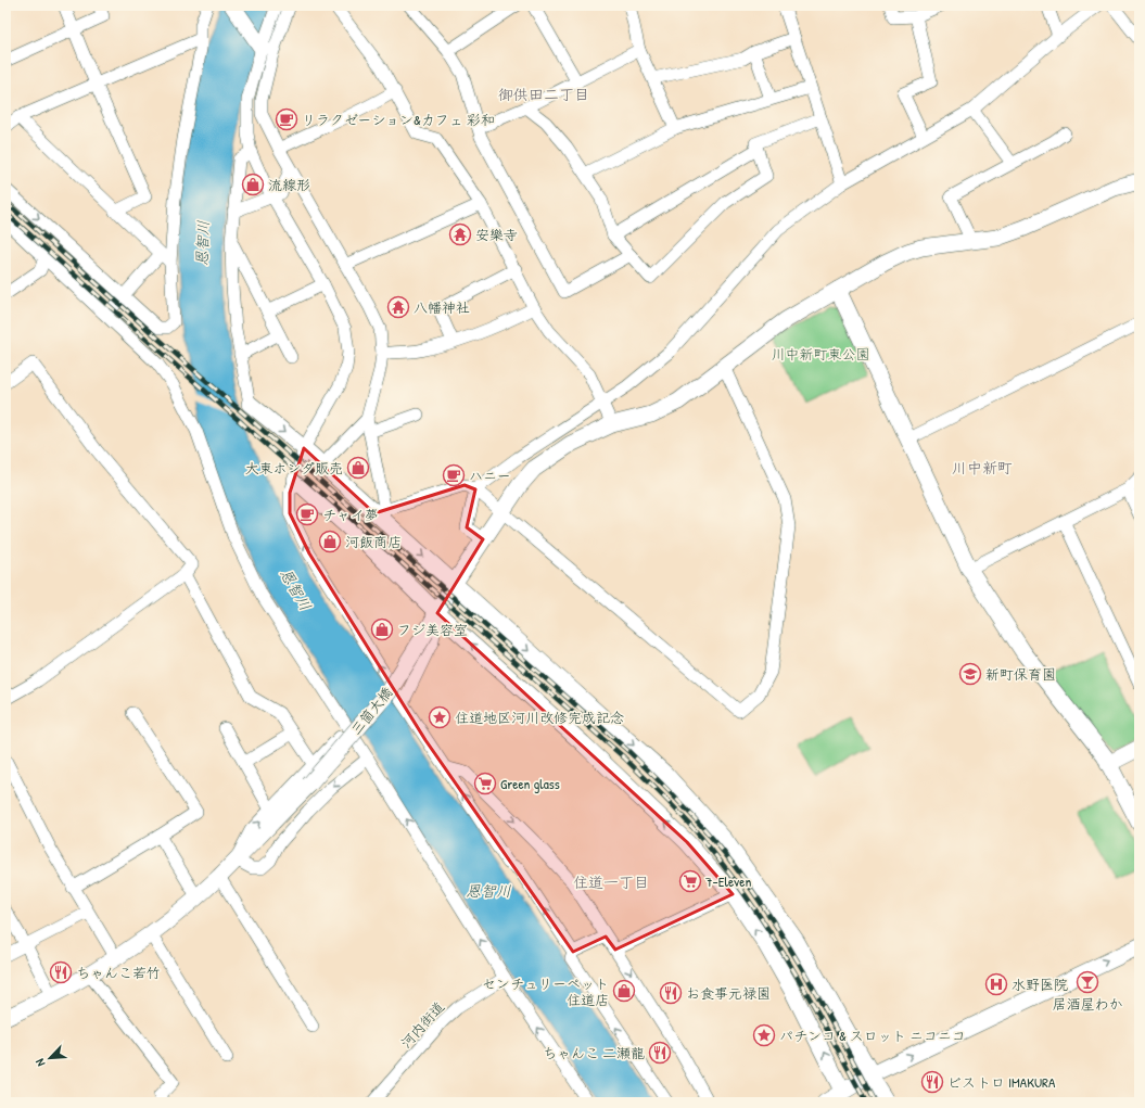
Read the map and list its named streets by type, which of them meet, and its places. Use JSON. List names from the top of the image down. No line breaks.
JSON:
{"streets":{"street":["三箇大橋","河内街道"]},"districts":["御供田二丁目","川中新町","住道一丁目"],"water":["恩智川"],"parks":["川中新町東公園"],"places":{"cafe":["リラクゼーション&カフェ 彩和","ハニー","チャイ夢"],"shop":["流線形","大東ホンダ販売","河飯商店","フジ美容室","センチュリーペット 住道店"],"temple":["安樂寺","八幡神社"],"school or university":["新町保育園"],"place":["住道地区河川改修完成記念","パチンコ & スロット ニコニコ"],"supermarket":["Green glass","7-Eleven"],"restaurant":["ちゃんこ若竹","お食事元禄園","ちゃんこ 二瀬龍","ビストロ IMAKURA"],"bar":["居酒屋わか"],"hospital":["水野医院"]},"north":"bottom left"}
